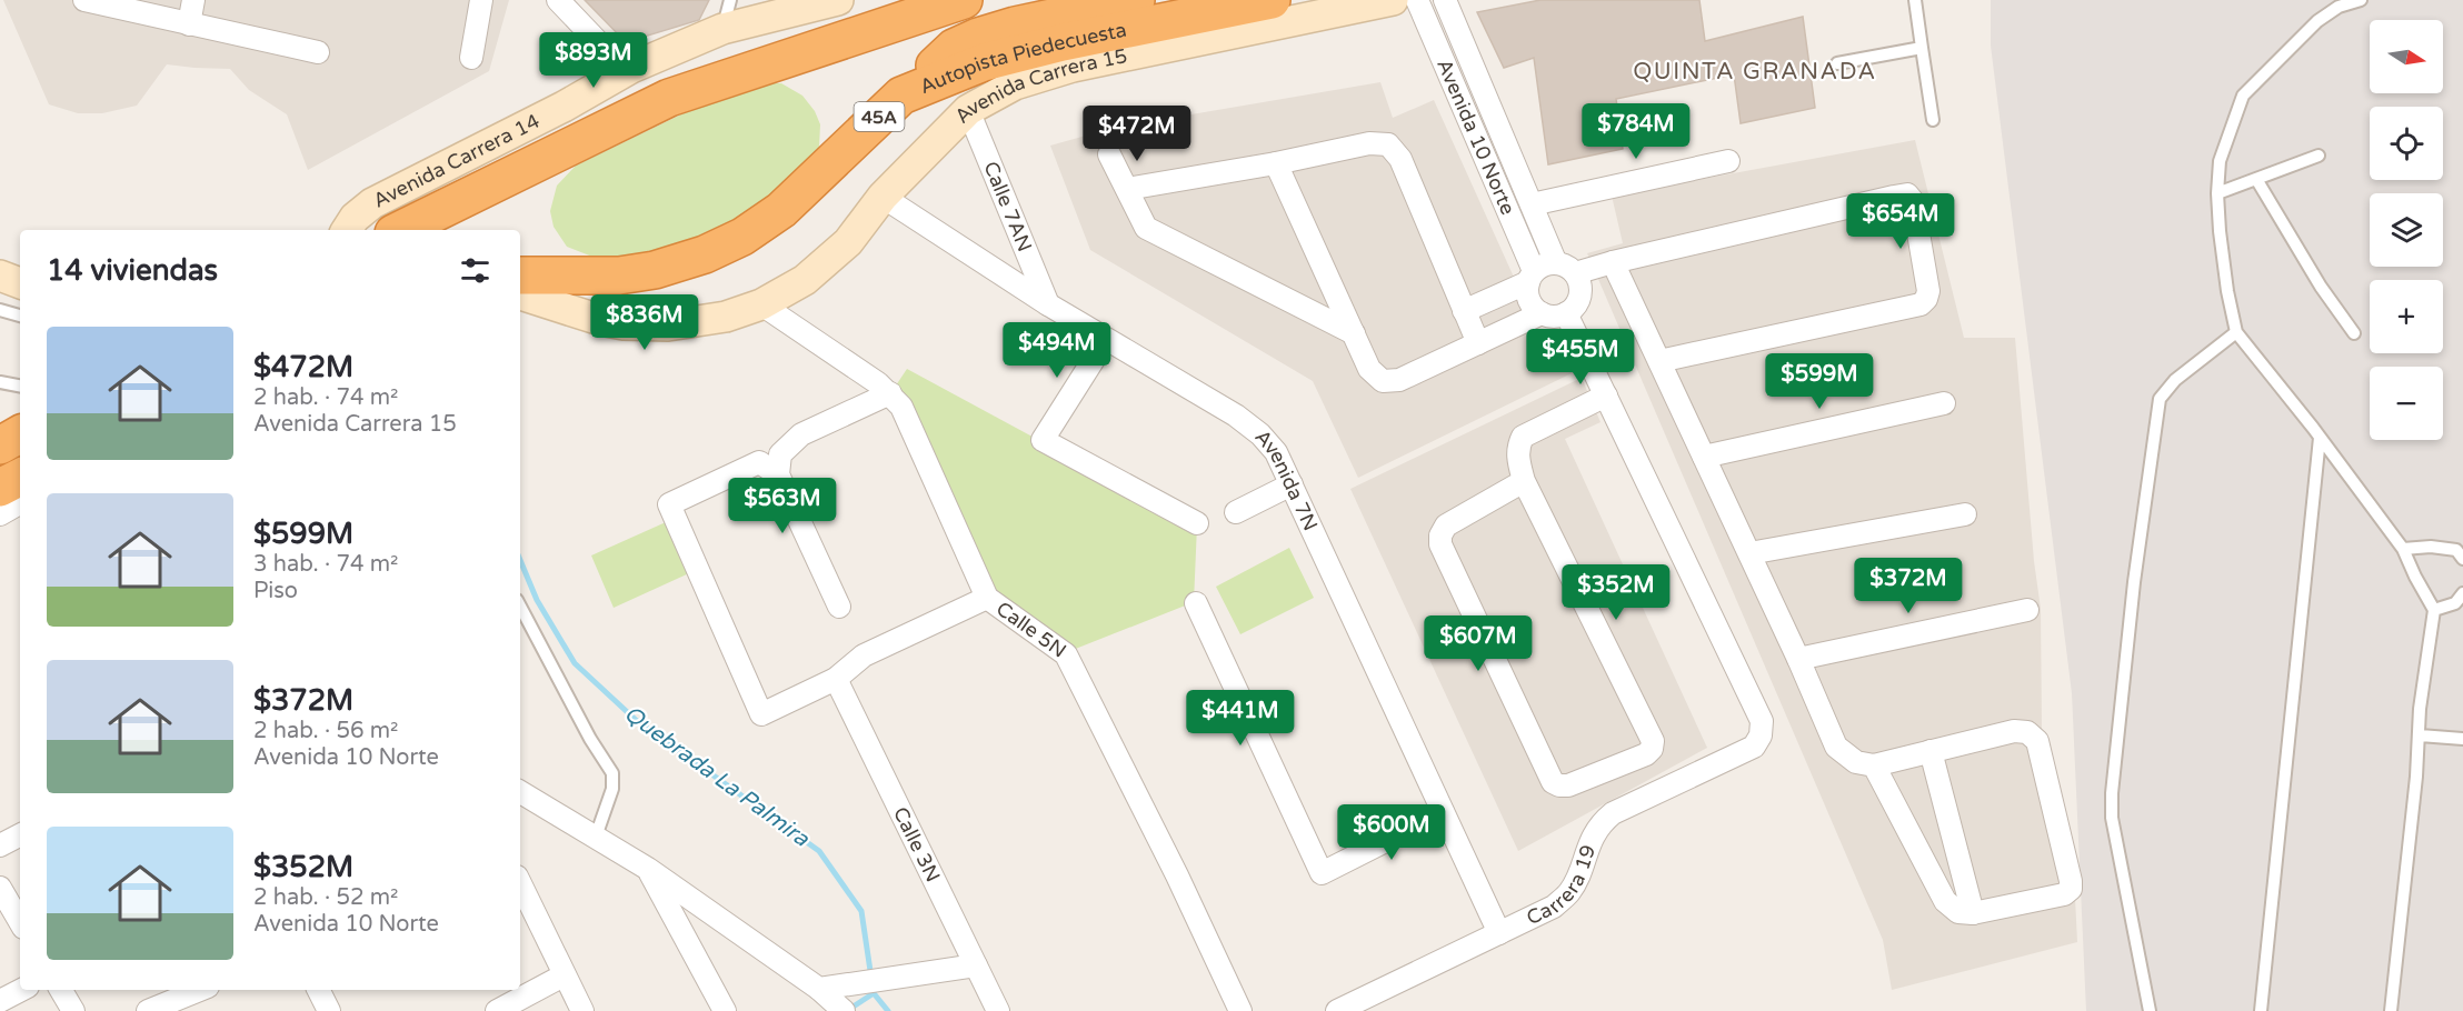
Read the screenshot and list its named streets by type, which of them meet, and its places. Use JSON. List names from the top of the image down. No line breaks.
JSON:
{"streets":{"highway":["Autopista Piedecuesta","45A"],"street":["Avenida Carrera 15","Avenida 10 Norte","Avenida Carrera 14","Calle 7AN","Avenida 7N","Calle 5N","Calle 3N","Carrera 19"]},"crossings":[["Avenida Carrera 15","Calle 7AN"],["Avenida Carrera 15","Avenida 7N"],["Avenida Carrera 15","Calle 5N"],["Calle 7AN","Avenida 7N"],["Avenida 7N","Carrera 19"]],"districts":["QUINTA GRANADA"],"water":["Quebrada La Palmira"],"north":"right","page":{"map_buttons":["+","−"],"price":["$893M","$784M","$472M","$654M","$836M","$494M","$455M","$599M","$563M","$372M","$352M","$607M","$441M","$600M"],"heading":"14 viviendas","list":[{"name":"$472M","note":"2 hab. · 74 m² · Avenida Carrera 15"},{"name":"$599M","note":"3 hab. · 74 m² · Piso"},{"name":"$372M","note":"2 hab. · 56 m² · Avenida 10 Norte"},{"name":"$352M","note":"2 hab. · 52 m² · Avenida 10 Norte"}]}}
